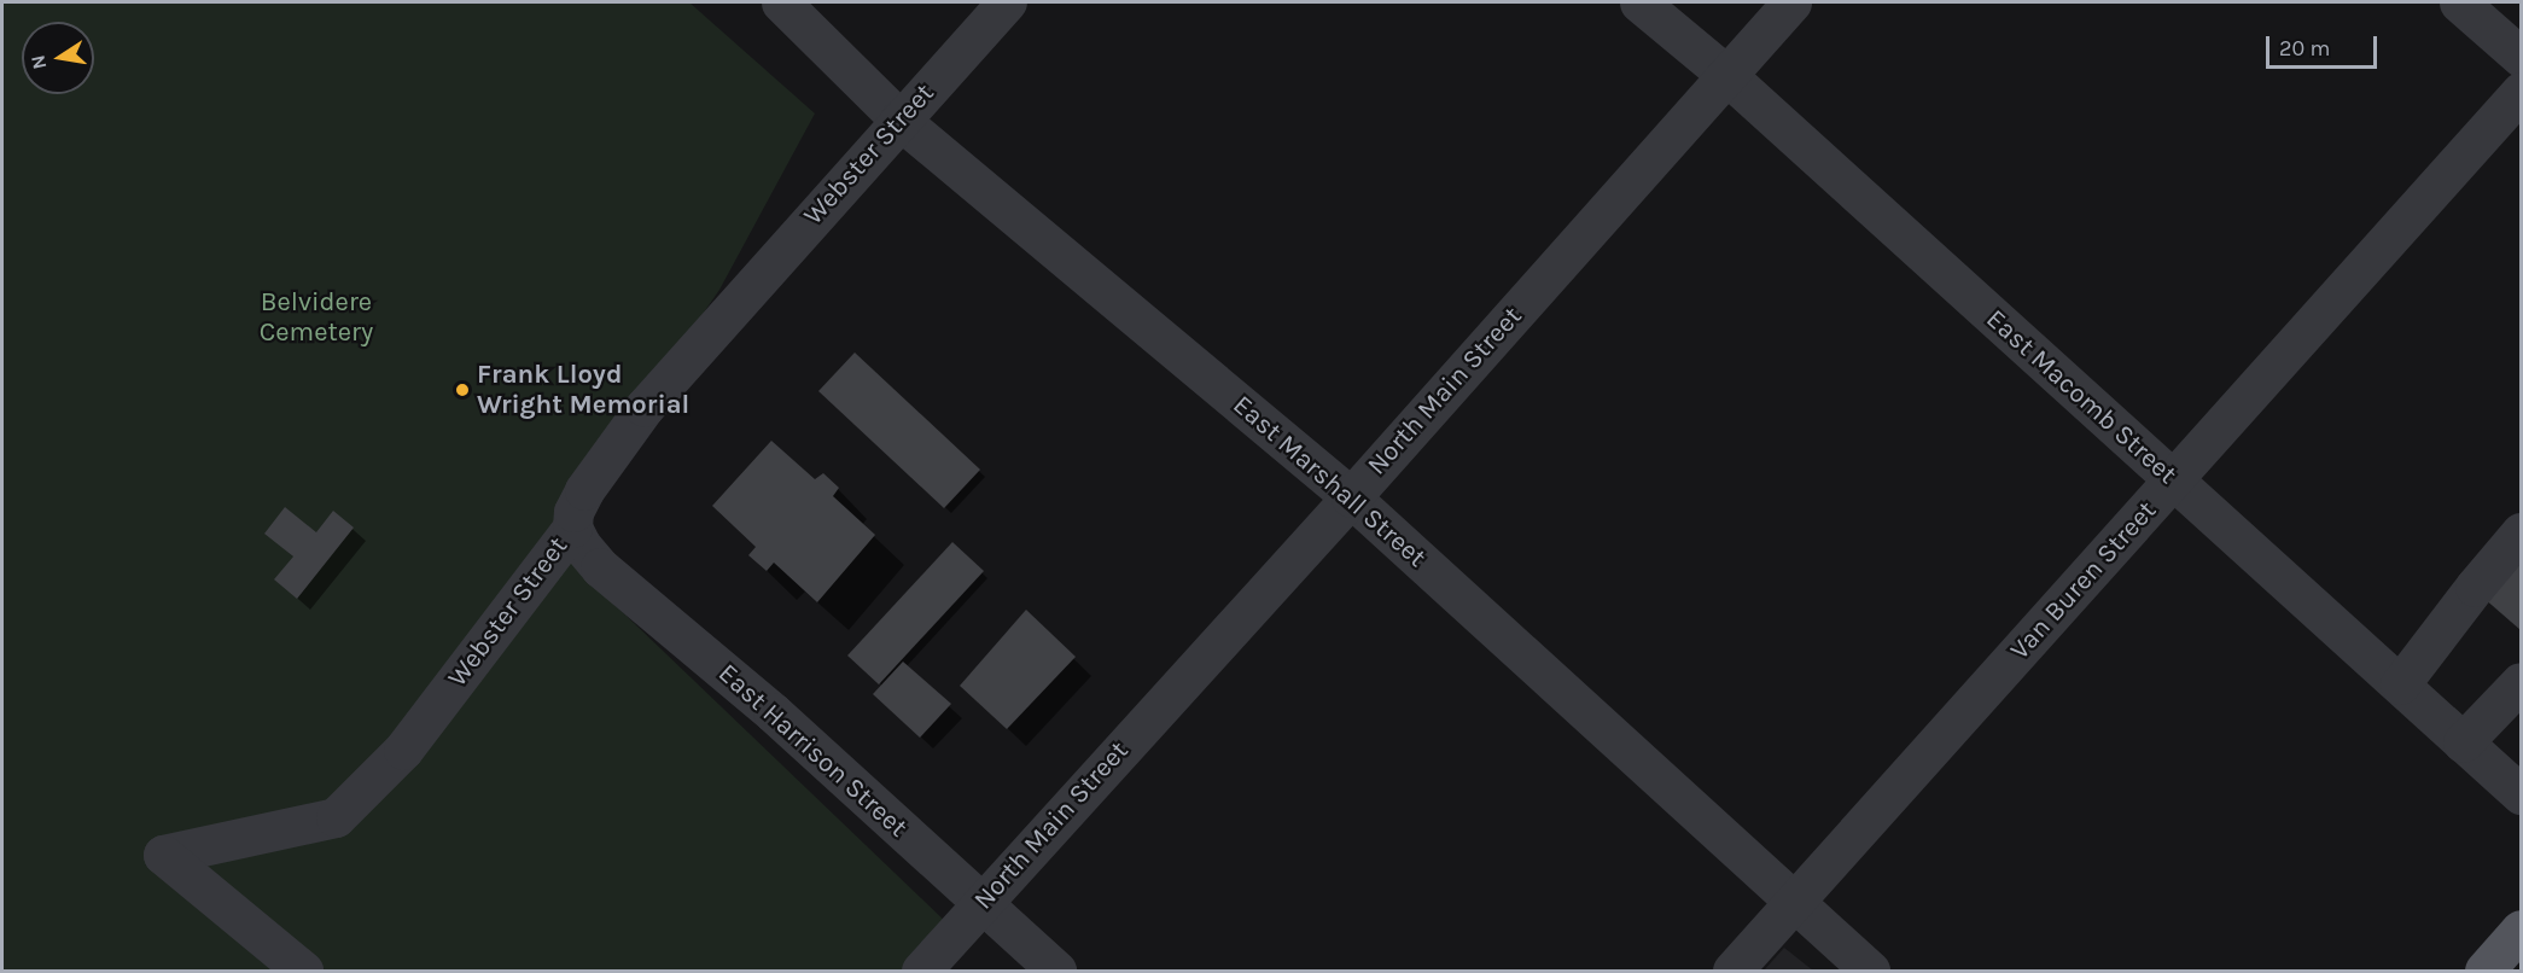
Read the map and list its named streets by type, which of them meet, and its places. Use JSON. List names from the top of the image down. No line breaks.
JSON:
{"streets":{"street":["Webster Street","North Main Street","East Macomb Street","East Marshall Street","Van Buren Street","East Harrison Street"]},"crossings":[["Webster Street","East Marshall Street"],["Webster Street","East Harrison Street"],["North Main Street","East Macomb Street"],["North Main Street","East Marshall Street"],["North Main Street","East Harrison Street"],["East Macomb Street","Van Buren Street"],["East Marshall Street","Van Buren Street"]],"parks":["Belvidere Cemetery"],"places":["Frank Lloyd Wright Memorial"],"scale_bar":"20 m","north":"left"}
